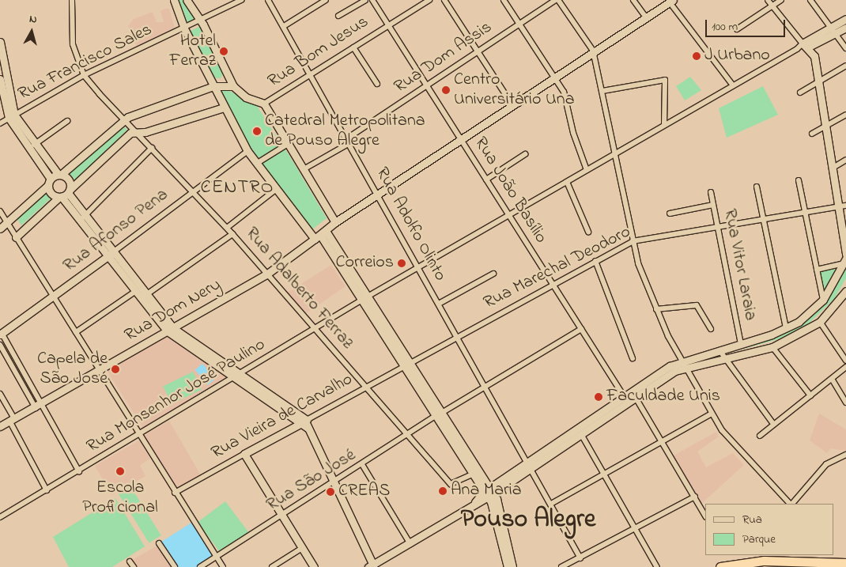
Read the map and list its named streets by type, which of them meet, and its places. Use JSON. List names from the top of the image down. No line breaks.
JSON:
{"streets":{"street":["Rua Bom Jesus","Rua Dom Assis","Rua Francisco Sales","Rua João Basílio","Rua Adolfo Olinto","Rua Afonso Pena","Rua Vitor Laraia","Rua Marechal Deodoro","Rua Adalberto Ferraz","Rua Dom Nery","Rua Monsenhor José Paulino","Rua Vieira de Carvalho","Rua São José"]},"crossings":[["Rua Bom Jesus","Rua João Basílio"],["Rua Bom Jesus","Rua Adolfo Olinto"],["Rua Dom Assis","Rua João Basílio"],["Rua Dom Assis","Rua Adolfo Olinto"],["Rua Francisco Sales","Rua Adalberto Ferraz"],["Rua João Basílio","Rua Marechal Deodoro"],["Rua João Basílio","Rua Dom Nery"],["Rua João Basílio","Rua Monsenhor José Paulino"],["Rua João Basílio","Rua São José"],["Rua Adolfo Olinto","Rua Marechal Deodoro"],["Rua Adolfo Olinto","Rua Dom Nery"],["Rua Adolfo Olinto","Rua Monsenhor José Paulino"],["Rua Adolfo Olinto","Rua São José"],["Rua Afonso Pena","Rua Adalberto Ferraz"],["Rua Vitor Laraia","Rua Marechal Deodoro"],["Rua Marechal Deodoro","Rua Vieira de Carvalho"],["Rua Adalberto Ferraz","Rua Dom Nery"],["Rua Adalberto Ferraz","Rua Monsenhor José Paulino"],["Rua Adalberto Ferraz","Rua Vieira de Carvalho"],["Rua Adalberto Ferraz","Rua São José"]],"districts":["CENTRO","Pouso Alegre"],"places":["Hotel Ferraz","J Urbano","Centro Universitário Una","Catedral Metropolitana de Pouso Alegre","Correios","Capela de São José","Faculdade Unis","Escola Proficional","Ana Maria","CREAS"],"legend":["Rua","Parque"],"scale_bar":"100 m","north":"top"}
